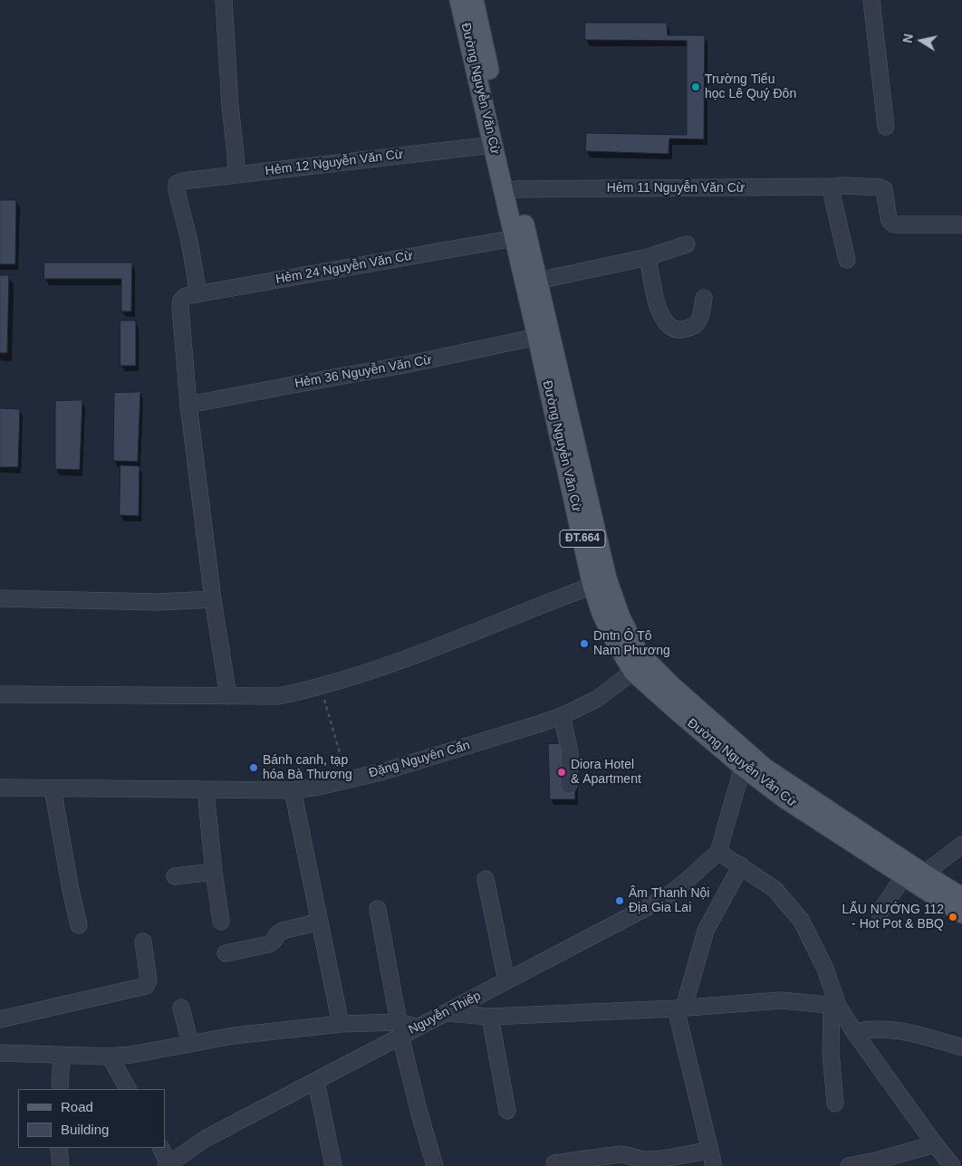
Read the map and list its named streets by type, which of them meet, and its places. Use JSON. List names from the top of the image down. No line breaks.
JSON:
{"streets":{"main road":["Đường Nguyễn Văn Cừ","ĐT.664"],"street":["Hẻm 12 Nguyễn Văn Cừ","Hẻm 11 Nguyễn Văn Cừ","Hẻm 24 Nguyễn Văn Cừ","Hẻm 36 Nguyễn Văn Cừ","Đặng Nguyên Cẩn","Nguyễn Thiếp"]},"crossings":[["Đường Nguyễn Văn Cừ","Hẻm 12 Nguyễn Văn Cừ"],["Đường Nguyễn Văn Cừ","Hẻm 11 Nguyễn Văn Cừ"],["Đường Nguyễn Văn Cừ","Hẻm 24 Nguyễn Văn Cừ"],["Đường Nguyễn Văn Cừ","Hẻm 36 Nguyễn Văn Cừ"],["Đường Nguyễn Văn Cừ","Đặng Nguyên Cẩn"],["Hẻm 12 Nguyễn Văn Cừ","Hẻm 24 Nguyễn Văn Cừ"],["Hẻm 24 Nguyễn Văn Cừ","Hẻm 36 Nguyễn Văn Cừ"]],"places":["Trường Tiểu học Lê Quý Đôn","Dntn Ô Tô Nam Phương","Bánh canh, tạp hóa Bà Thương","Diora Hotel & Apartment","Âm Thanh Nội Địa Gia Lai","LẨU NƯỚNG 112 - Hot Pot & BBQ"],"legend":["Road","Building"],"north":"left"}
